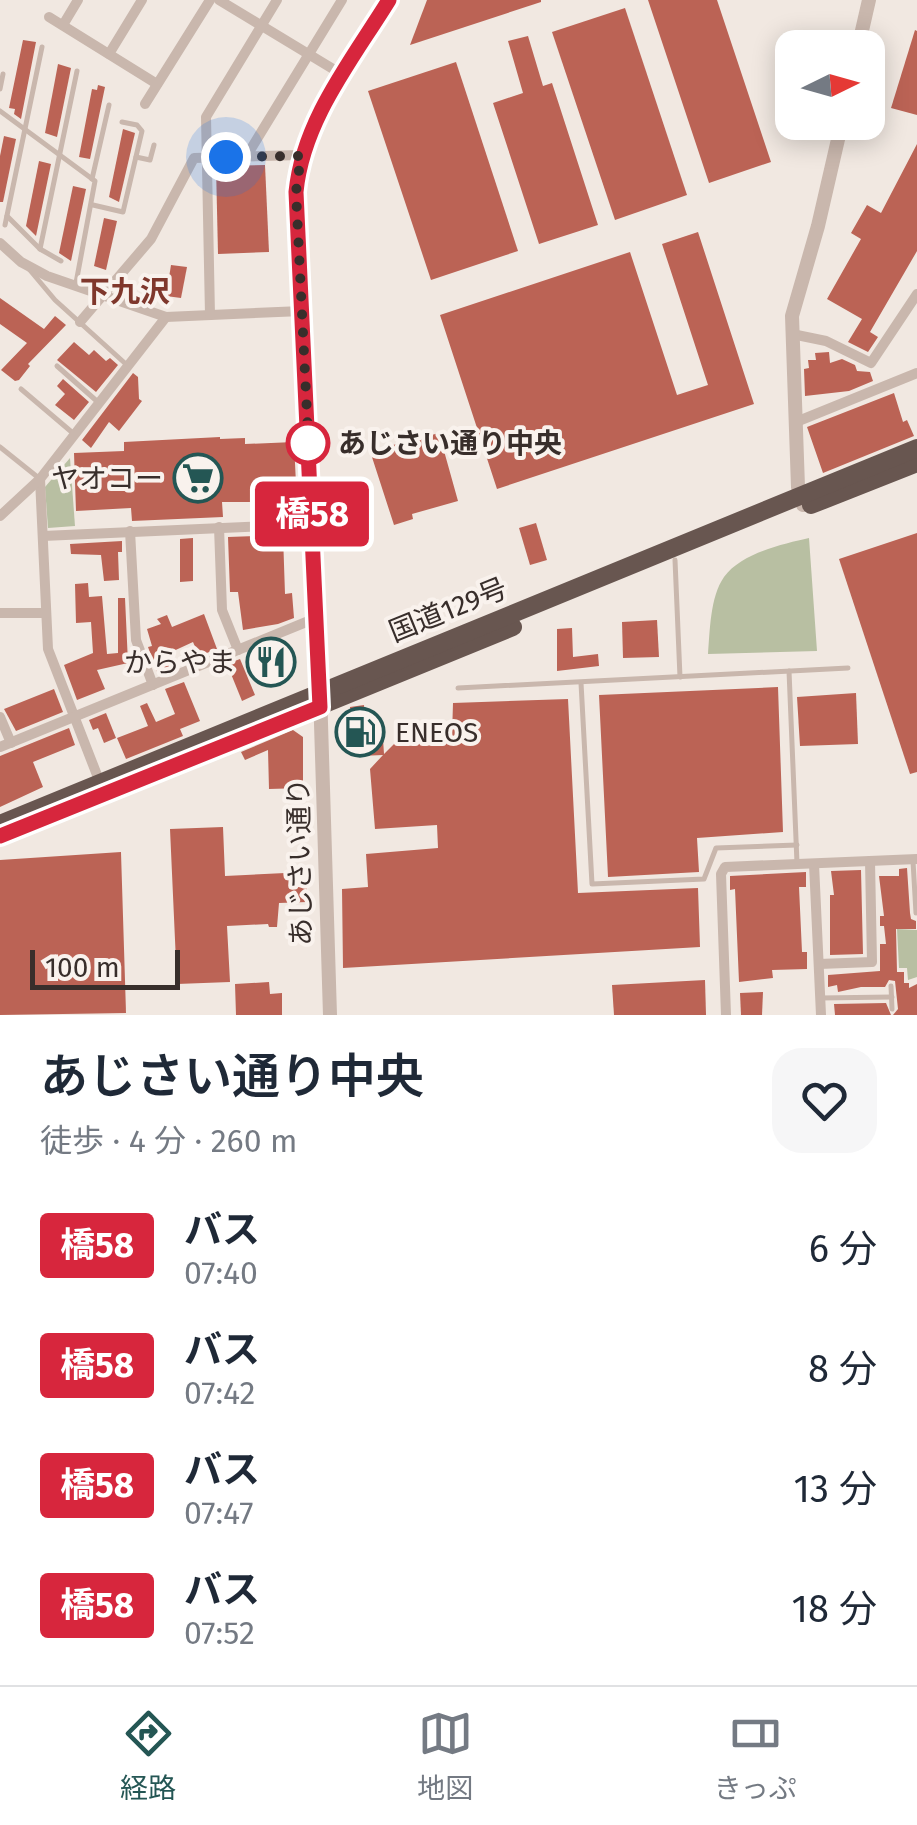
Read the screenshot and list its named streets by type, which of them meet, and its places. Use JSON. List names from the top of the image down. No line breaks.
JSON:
{"streets":{"highway":["国道129号"],"street":["あじさい通り"]},"crossings":[["国道129号","あじさい通り"]],"districts":["下九沢"],"places":{"other":["あじさい通り中央"],"supermarket":["ヤオコー"],"restaurant":["からやま"],"fuel station":["ENEOS"]},"lines":["bus line 橋58"],"scale_bar":"100 m","north":"right","page":{"on_map":"橋58","scale":"100 m","heading":["あじさい通り中央","徒歩 · 4 分 · 260 m"],"list":[{"mark":"橋58","name":"バス","note":"07:40","value":"6 分"},{"mark":"橋58","name":"バス","note":"07:42","value":"8 分"},{"mark":"橋58","name":"バス","note":"07:47","value":"13 分"},{"mark":"橋58","name":"バス","note":"07:52","value":"18 分"}],"tabs":["経路","地図","きっぷ"]}}
